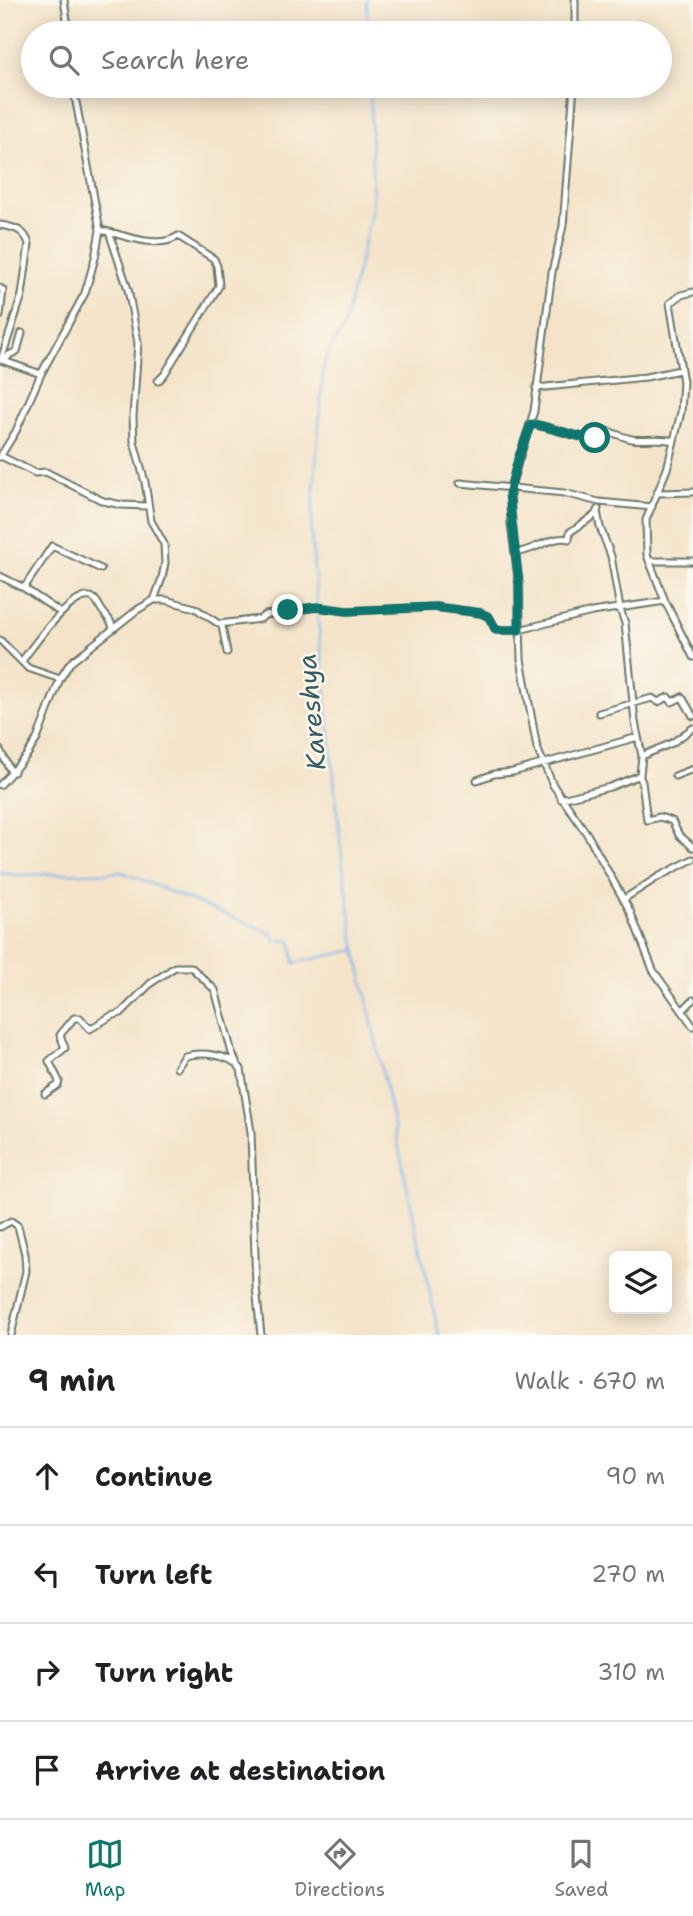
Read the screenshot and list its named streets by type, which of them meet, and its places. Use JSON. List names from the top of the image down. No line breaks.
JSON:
{"water":["Kareshya"],"page":{"search":"Search here","heading":["9 min","Walk · 670 m"],"list":[["Continue","90 m"],["Turn left","270 m"],["Turn right","310 m"],"Arrive at destination"],"nav":["Map","Directions","Saved"]}}
